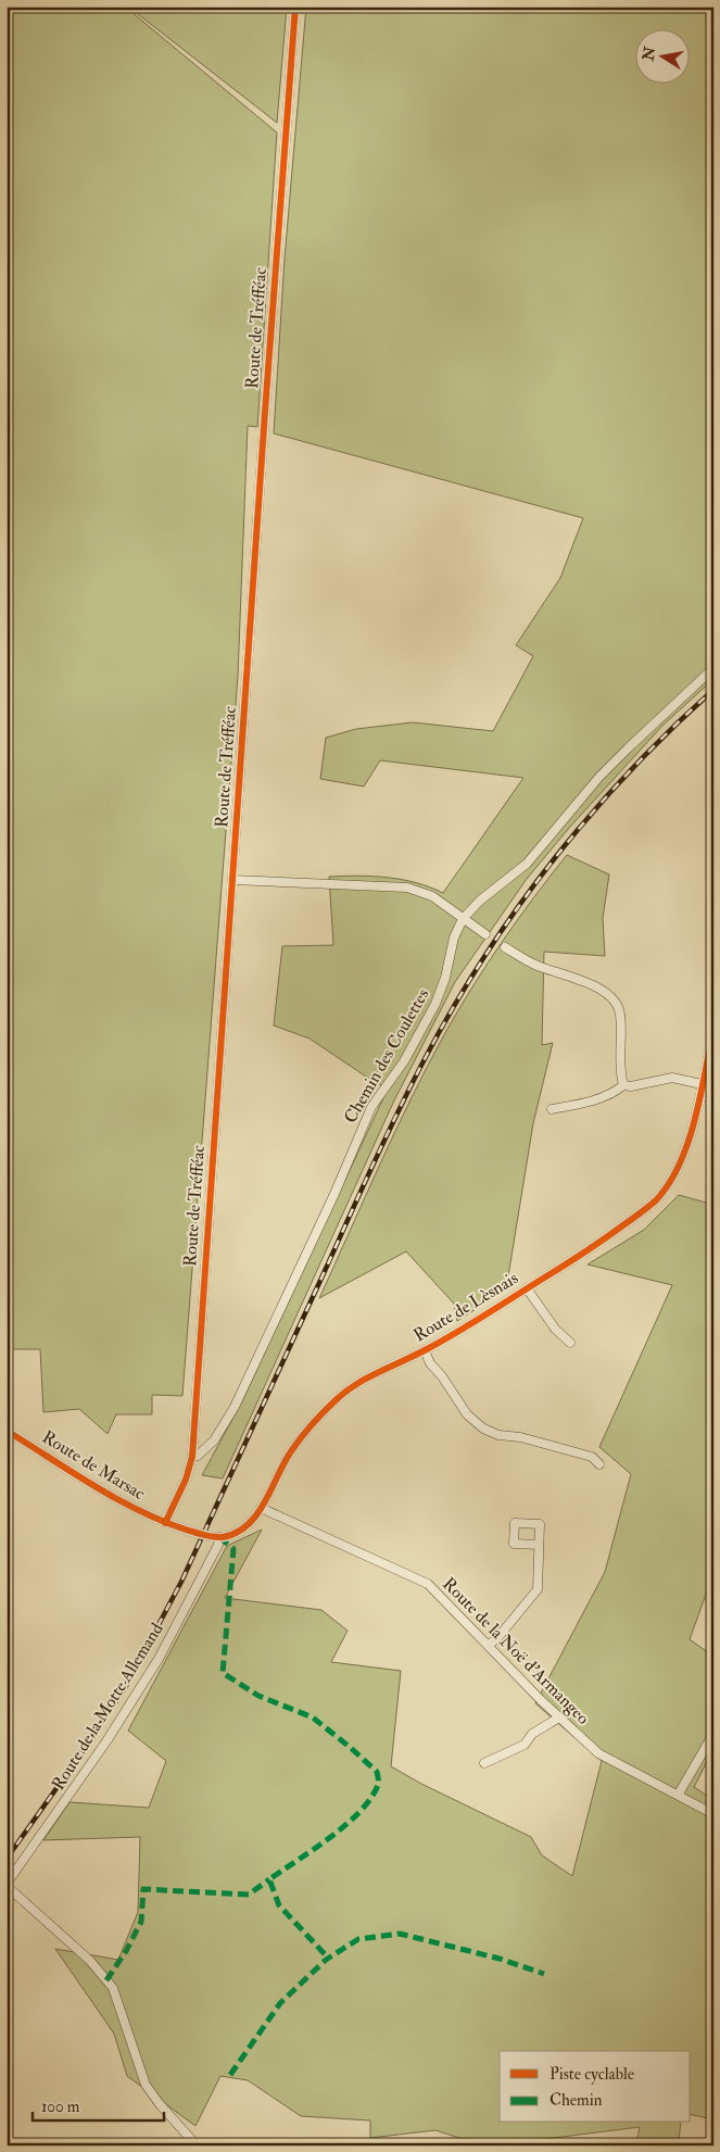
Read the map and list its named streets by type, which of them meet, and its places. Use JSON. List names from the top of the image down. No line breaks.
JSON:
{"streets":{"street":["Route de Tréfféac","Chemin des Coulettes","Route de Lèsnais","Route de Marsac","Route de la Noë d'Armangeo","Route de la Motte Allemand"]},"crossings":[["Route de Tréfféac","Chemin des Coulettes"],["Route de Tréfféac","Route de Marsac"],["Route de Lèsnais","Route de la Noë d'Armangeo"],["Route de Lèsnais","Route de la Motte Allemand"]],"legend":["Piste cyclable","Chemin"],"scale_bar":"100 m","north":"left"}
